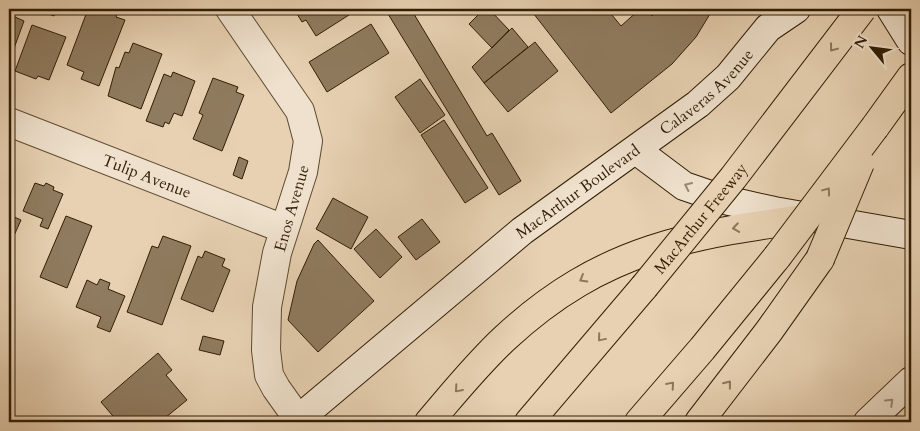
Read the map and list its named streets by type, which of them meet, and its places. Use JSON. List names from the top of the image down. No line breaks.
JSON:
{"streets":{"highway":["MacArthur Freeway"],"main road":["Calaveras Avenue","Tulip Avenue","MacArthur Boulevard","Enos Avenue"]},"crossings":[["Calaveras Avenue","MacArthur Boulevard"],["Tulip Avenue","Enos Avenue"],["MacArthur Boulevard","Enos Avenue"]],"north":"top left"}
